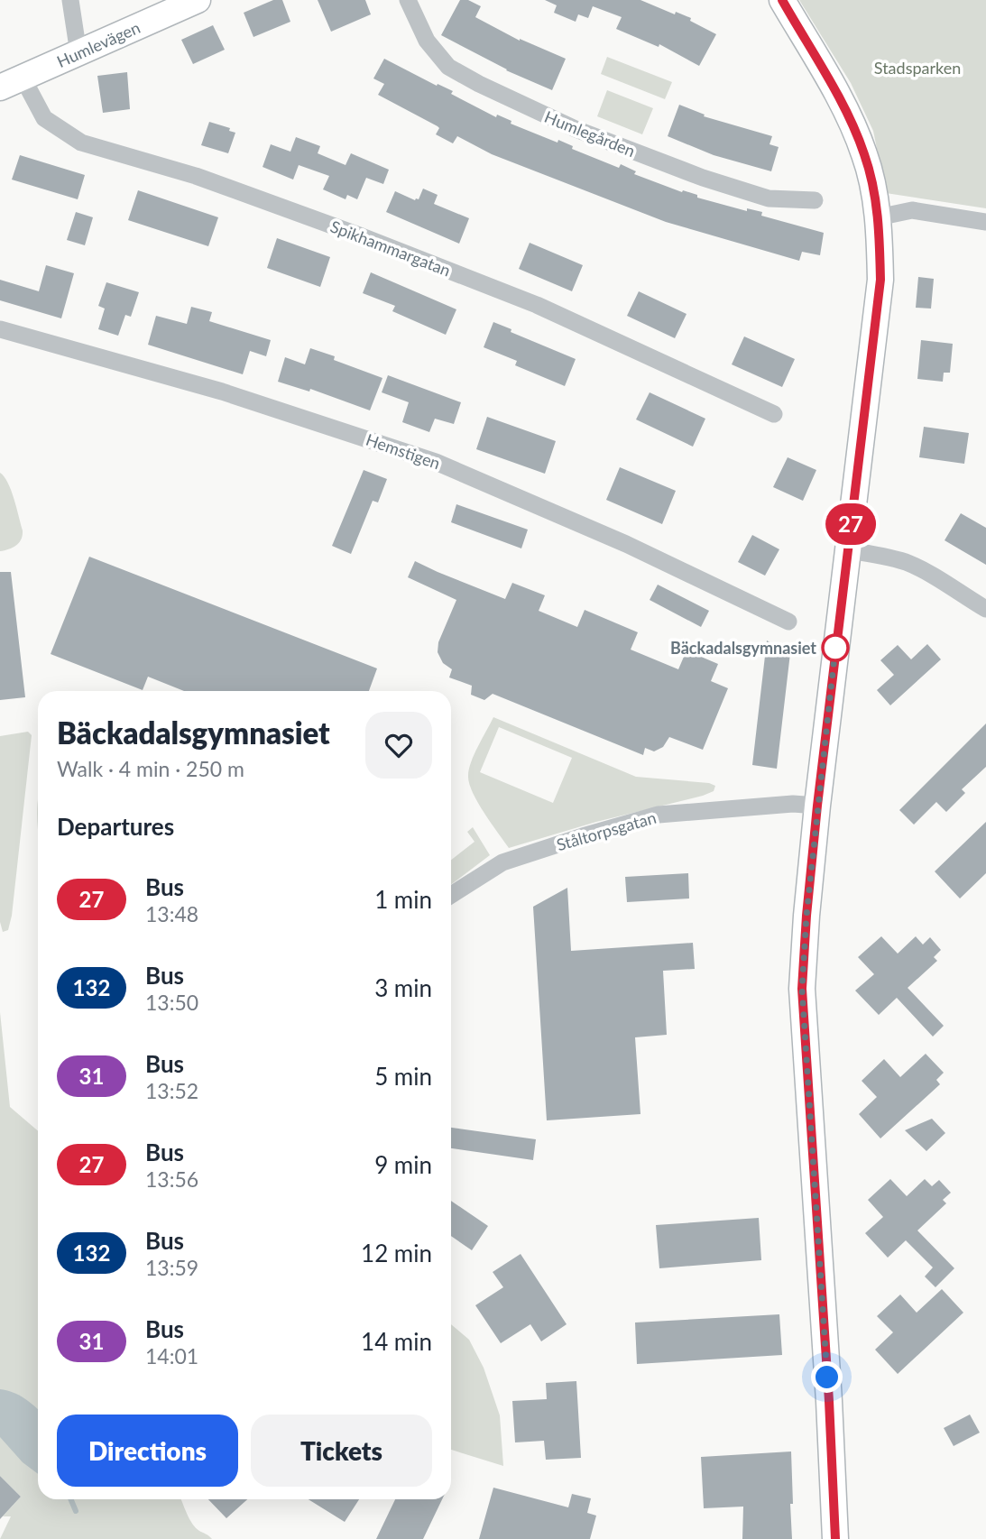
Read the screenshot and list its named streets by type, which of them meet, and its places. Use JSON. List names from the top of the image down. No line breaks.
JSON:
{"streets":{"street":["Humlevägen","Humlegården","Spikhammargatan","Hemstigen","Ståltorpsgatan"]},"crossings":[["Humlevägen","Spikhammargatan"]],"parks":["Stadsparken"],"places":["Bäckadalsgymnasiet"],"lines":["bus line 27"],"page":{"on_map":"27","heading":[["Bäckadalsgymnasiet","Walk · 4 min · 250 m"],"Departures"],"list":[{"mark":"27","name":"Bus","note":"13:48","value":"1 min"},{"mark":"132","name":"Bus","note":"13:50","value":"3 min"},{"mark":"31","name":"Bus","note":"13:52","value":"5 min"},{"mark":"27","name":"Bus","note":"13:56","value":"9 min"},{"mark":"132","name":"Bus","note":"13:59","value":"12 min"},{"mark":"31","name":"Bus","note":"14:01","value":"14 min"}],"buttons":["Directions","Tickets"]}}
